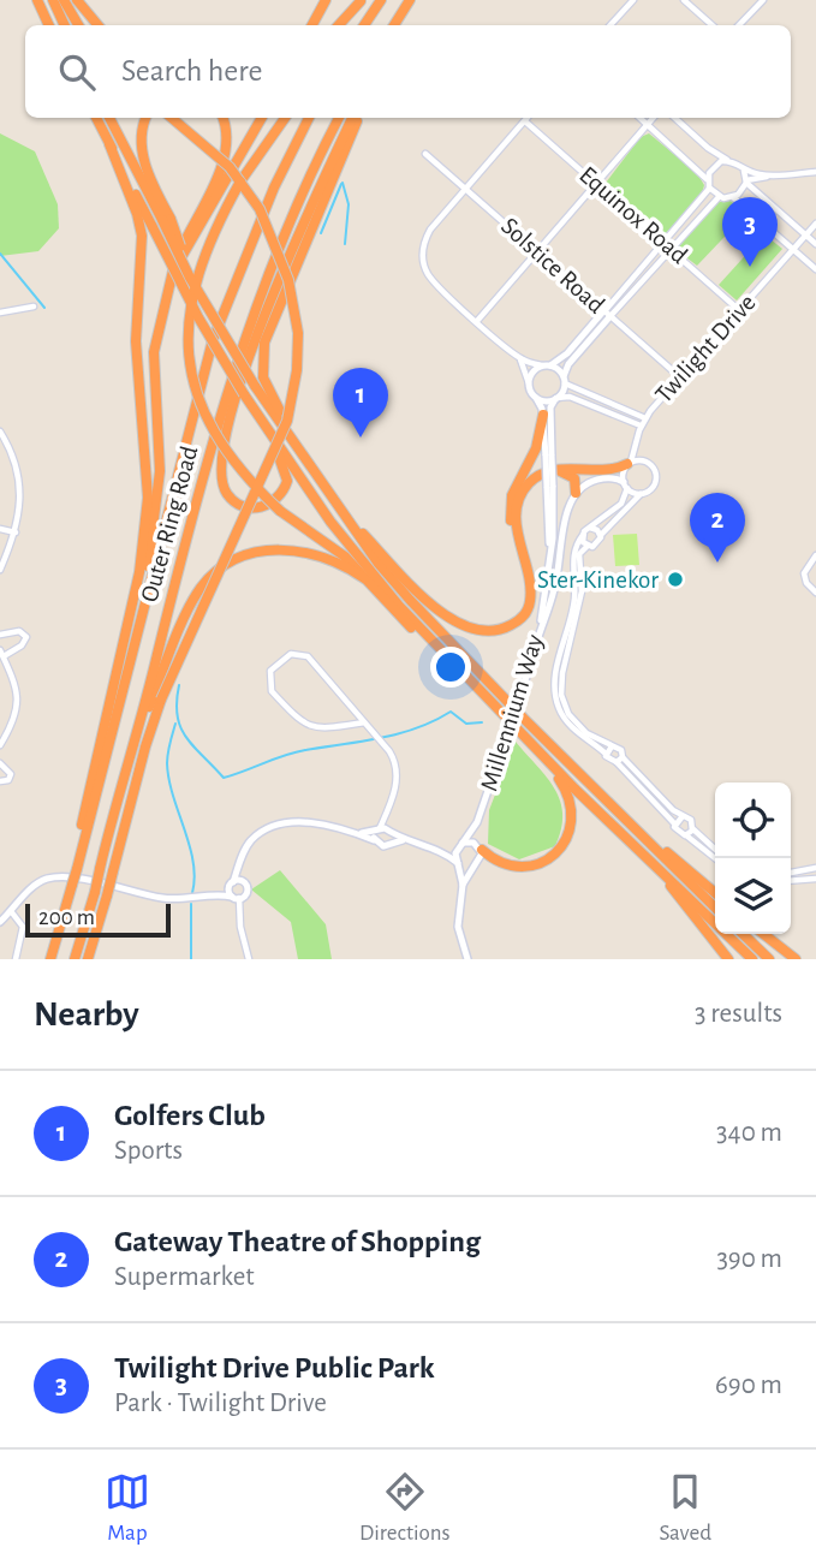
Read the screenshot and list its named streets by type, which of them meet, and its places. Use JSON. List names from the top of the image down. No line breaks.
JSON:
{"streets":{"highway":["Outer Ring Road"],"street":["Equinox Road","Solstice Road","Twilight Drive","Millennium Way"]},"crossings":[["Equinox Road","Twilight Drive"],["Solstice Road","Twilight Drive"]],"places":["Ster-Kinekor"],"scale_bar":"200 m","page":{"search":"Search here","pins":["3","1","2"],"scale":"200 m","heading":["Nearby","3 results"],"list":[{"mark":"1","name":"Golfers Club","note":"Sports","value":"340 m"},{"mark":"2","name":"Gateway Theatre of Shopping","note":"Supermarket","value":"390 m"},{"mark":"3","name":"Twilight Drive Public Park","note":"Park · Twilight Drive","value":"690 m"}],"nav":["Map","Directions","Saved"]}}
